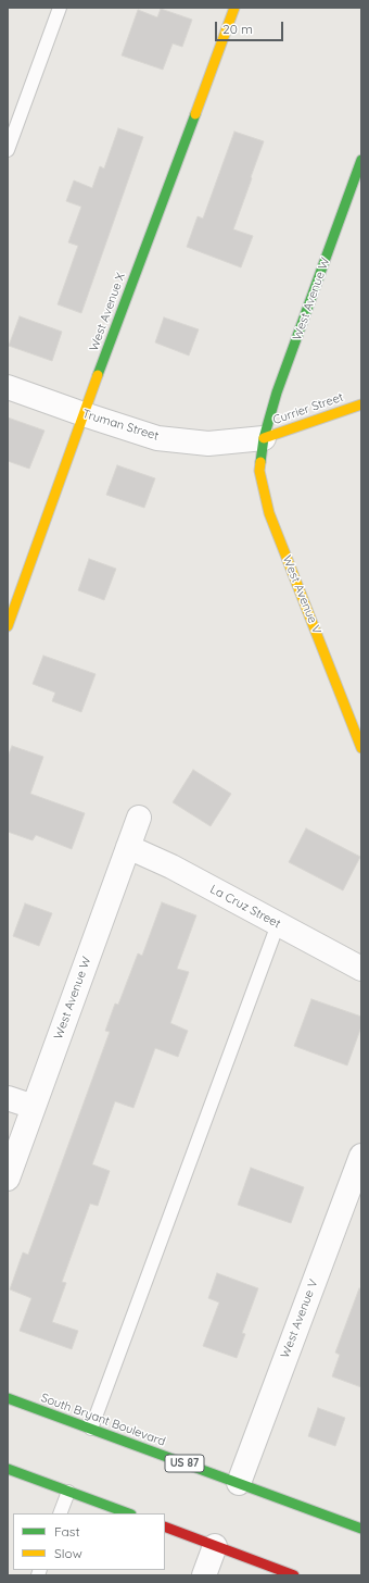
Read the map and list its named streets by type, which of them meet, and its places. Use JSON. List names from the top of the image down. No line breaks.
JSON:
{"streets":{"street":["West Avenue W","West Avenue X","Currier Street","Truman Street","West Avenue V","La Cruz Street","South Bryant Boulevard","US 87"]},"crossings":[["West Avenue W","Currier Street"],["West Avenue W","Truman Street"],["West Avenue W","West Avenue V"],["West Avenue W","La Cruz Street"],["West Avenue X","Truman Street"],["Currier Street","Truman Street"],["Currier Street","West Avenue V"],["Truman Street","West Avenue V"],["West Avenue V","South Bryant Boulevard"]],"legend":["Fast","Slow"],"scale_bar":"20 m"}
